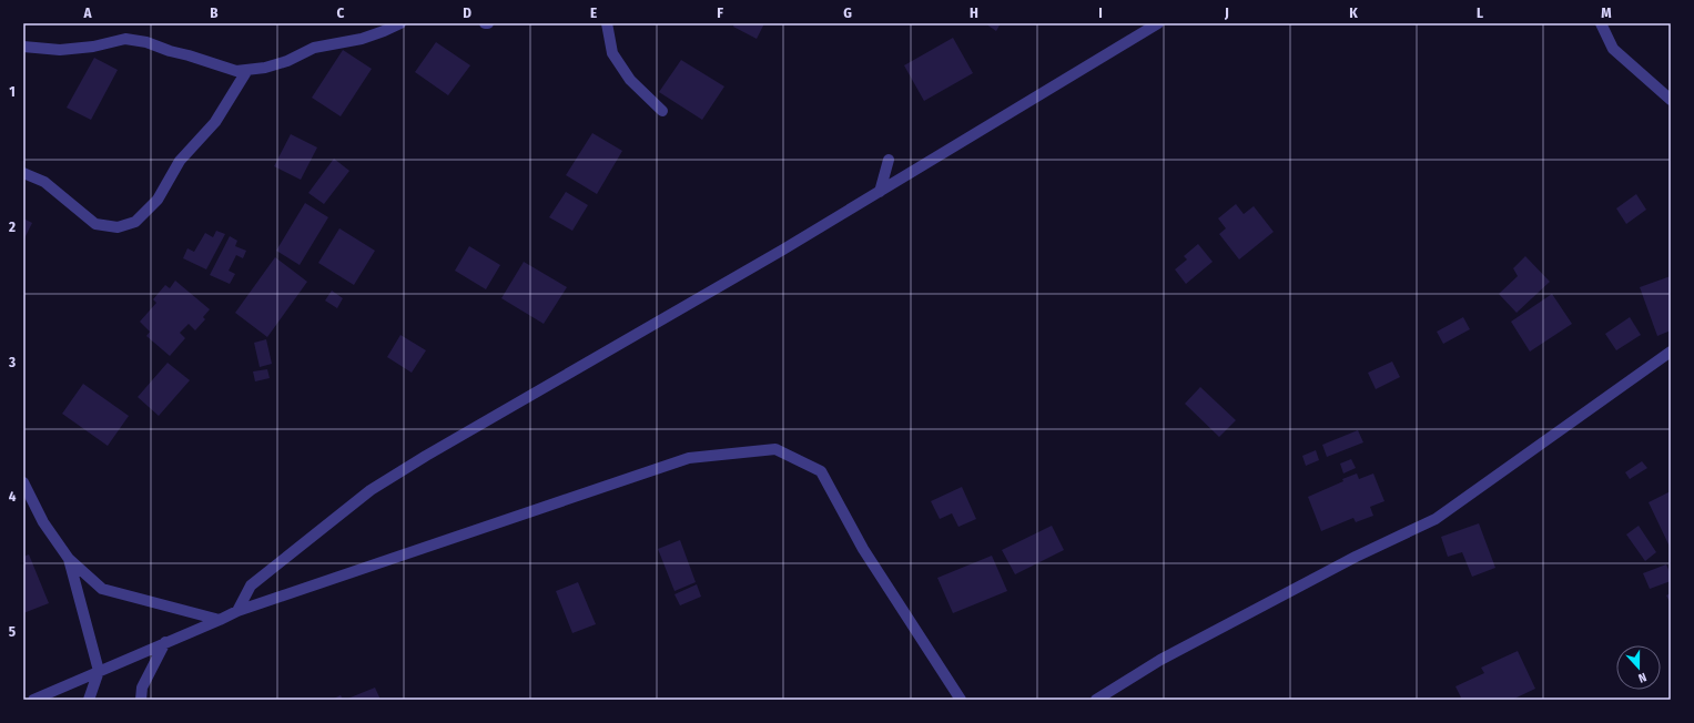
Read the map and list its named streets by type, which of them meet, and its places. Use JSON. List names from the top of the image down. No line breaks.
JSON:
{"north":"bottom","grid":{"columns":["A","B","C","D","E","F","G","H","I","J","K","L","M"],"rows":["1","2","3","4","5"]}}
